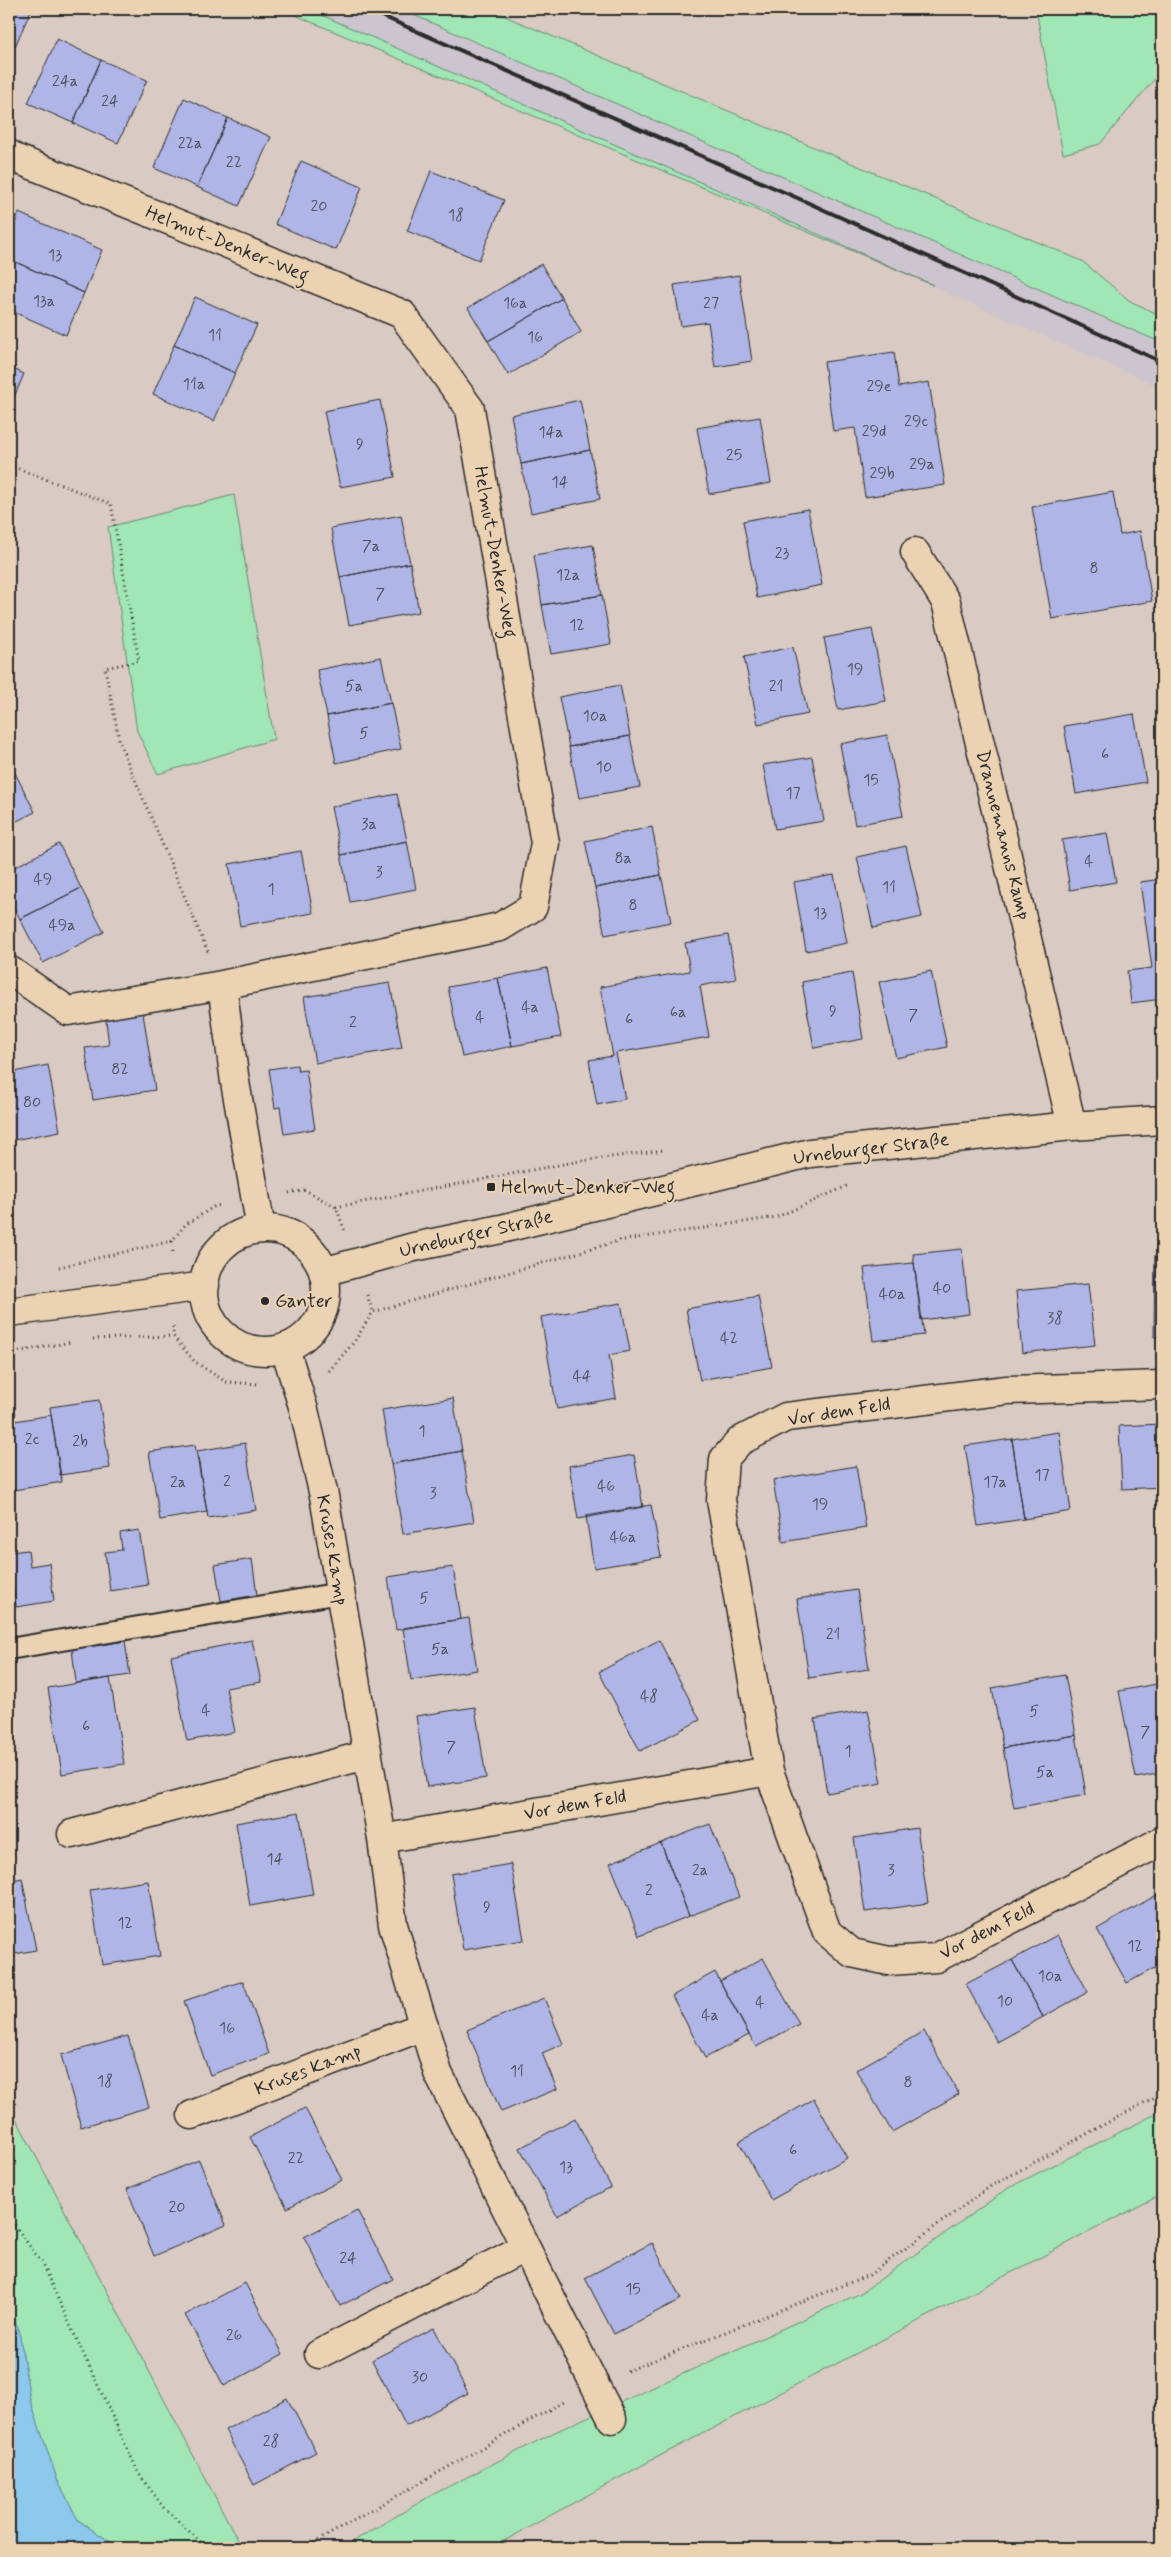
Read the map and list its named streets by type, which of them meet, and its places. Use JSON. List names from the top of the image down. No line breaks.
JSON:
{"streets":{"street":["Helmut-Denker-Weg","Drannemanns Kamp","Urneburger Straße","Vor dem Feld","Kruses Kamp"]},"crossings":[["Drannemanns Kamp","Urneburger Straße"],["Urneburger Straße","Kruses Kamp"],["Vor dem Feld","Kruses Kamp"]],"places":{"transit":["Helmut-Denker-Weg"],"other":["Ganter"]},"house_numbers":["24a","24","22a","22","20","18","13","13a","16a","27","11","16","11a","29e","29c","29d","14a","9","25","29a","29b","14","7a","23","8","12a","7","12","19","5a","21","10a","5","6","10","15","17","3a","8a","4","3","49","11","1","8","13","49a","4a","9","6a","7","4","6","2","82","80","40","40a","38","42","44","1","2c","2b","17","2","2a","17a","46","3","19","46a","5","21","5a","48","4","5","6","7","7","1","5a","14","2a","3","2","9","12","12","10a","10","4","4a","16","11","18","8","6","22","13","20","24","15","26","30","28"]}
